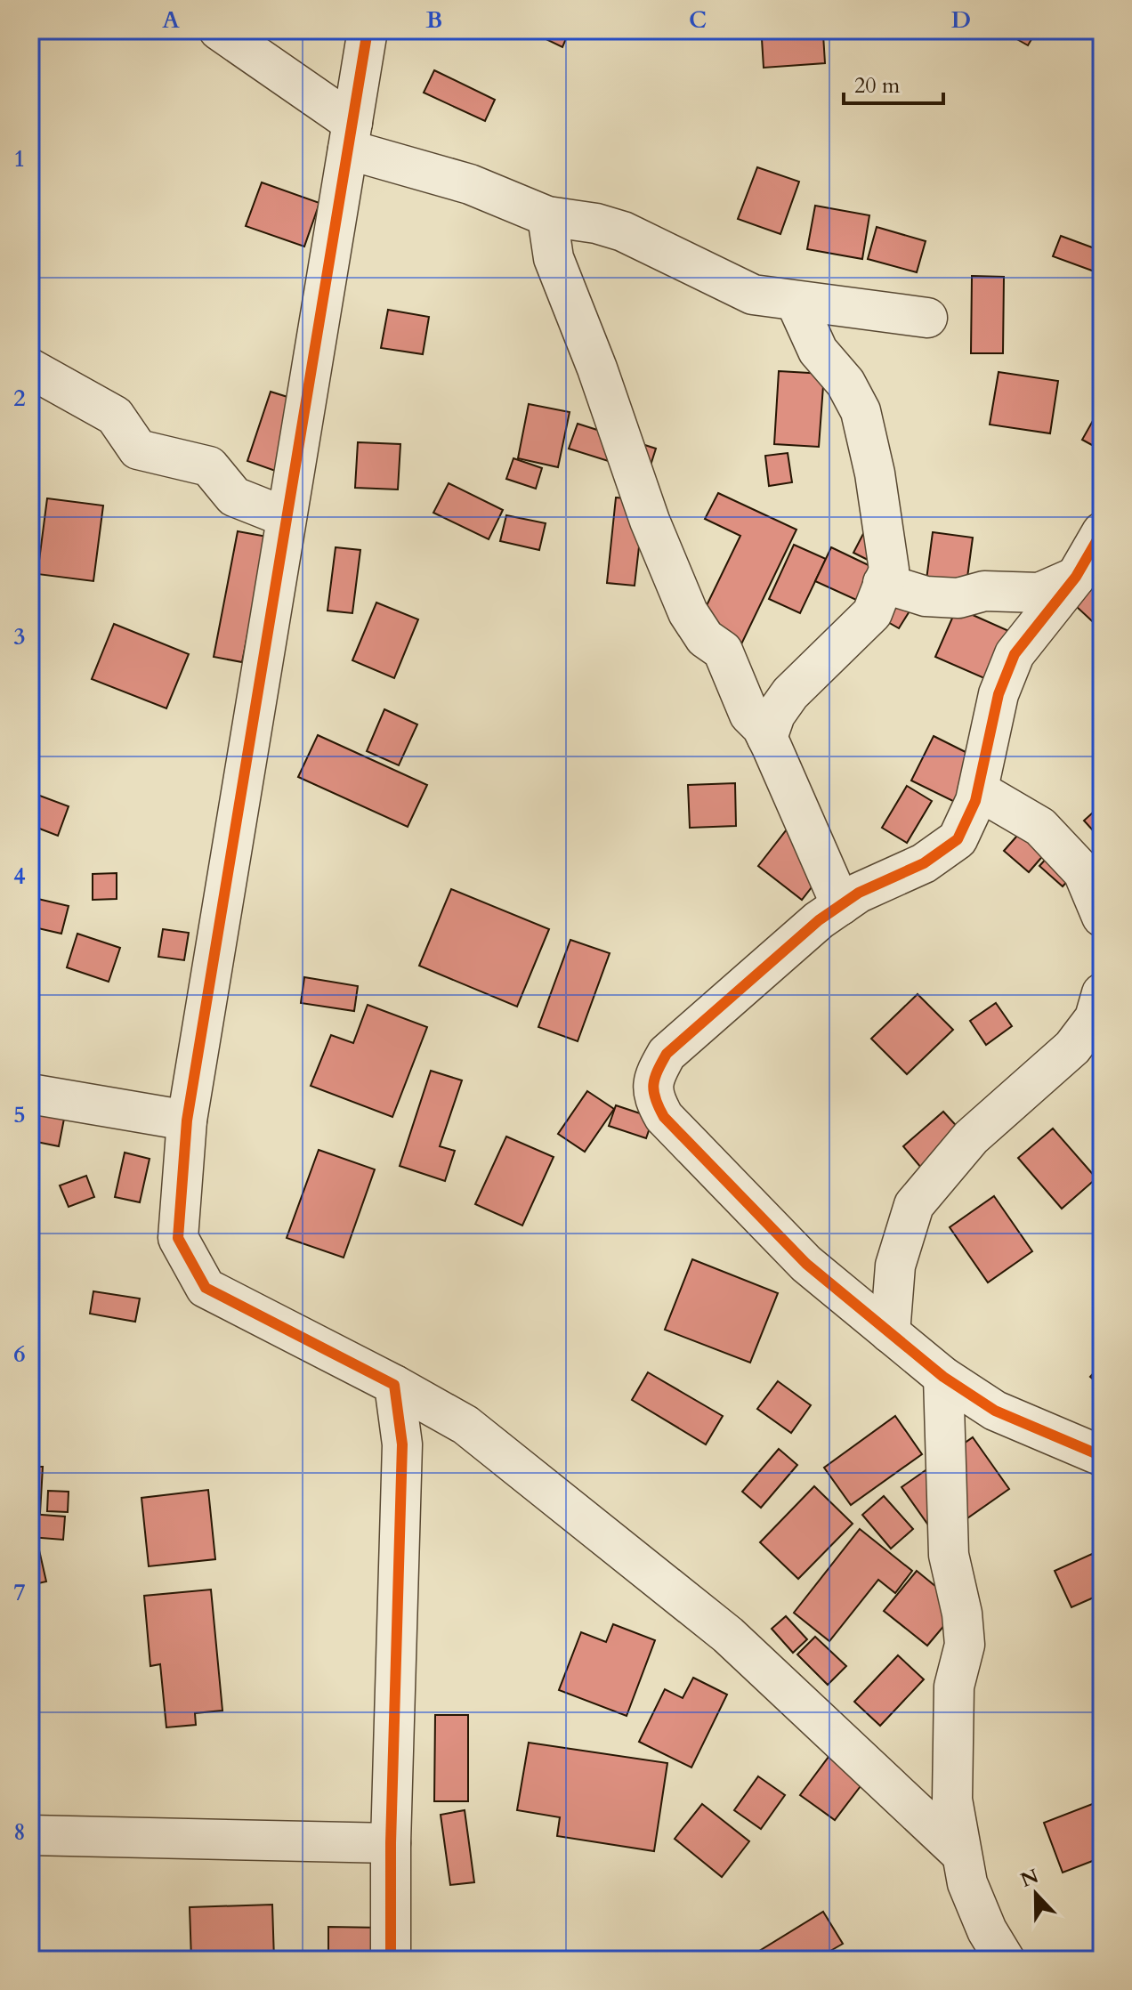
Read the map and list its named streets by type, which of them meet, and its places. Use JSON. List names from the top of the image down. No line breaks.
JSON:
{"scale_bar":"20 m","north":"top","grid":{"columns":["A","B","C","D"],"rows":["1","2","3","4","5","6","7","8"]}}
